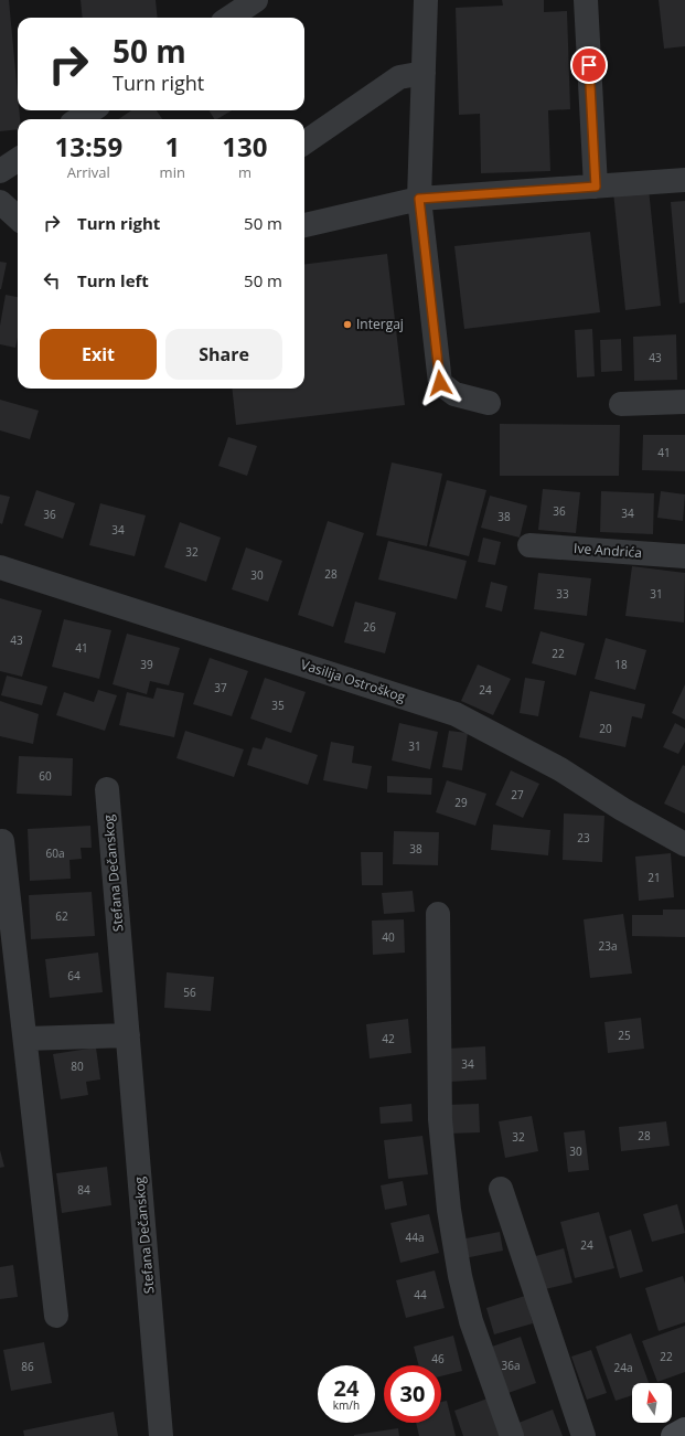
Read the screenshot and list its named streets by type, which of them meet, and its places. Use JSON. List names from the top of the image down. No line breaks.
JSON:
{"streets":{"street":["Ive Andrića","Vasilija Ostroškog","Stefana Dečanskog"]},"places":["Intergaj"],"house_numbers":["43","41","36","34","36","38","34","32","28","30","33","31","26","43","41","22","39","18","37","24","35","20","31","60","27","29","23","38","60a","21","62","40","23a","64","56","25","42","34","80","28","32","30","84","44a","24","44","22","46","36a","86","24a"],"north":"top","page":{"turn":["50 m","Turn right"],"eta":["13:59","Arrival","1","min","130","m"],"list":[{"name":"Turn right","value":"50 m"},{"name":"Turn left","value":"50 m"}],"buttons":["Exit","Share"],"speed":"24 km/h","limit":"30"}}
